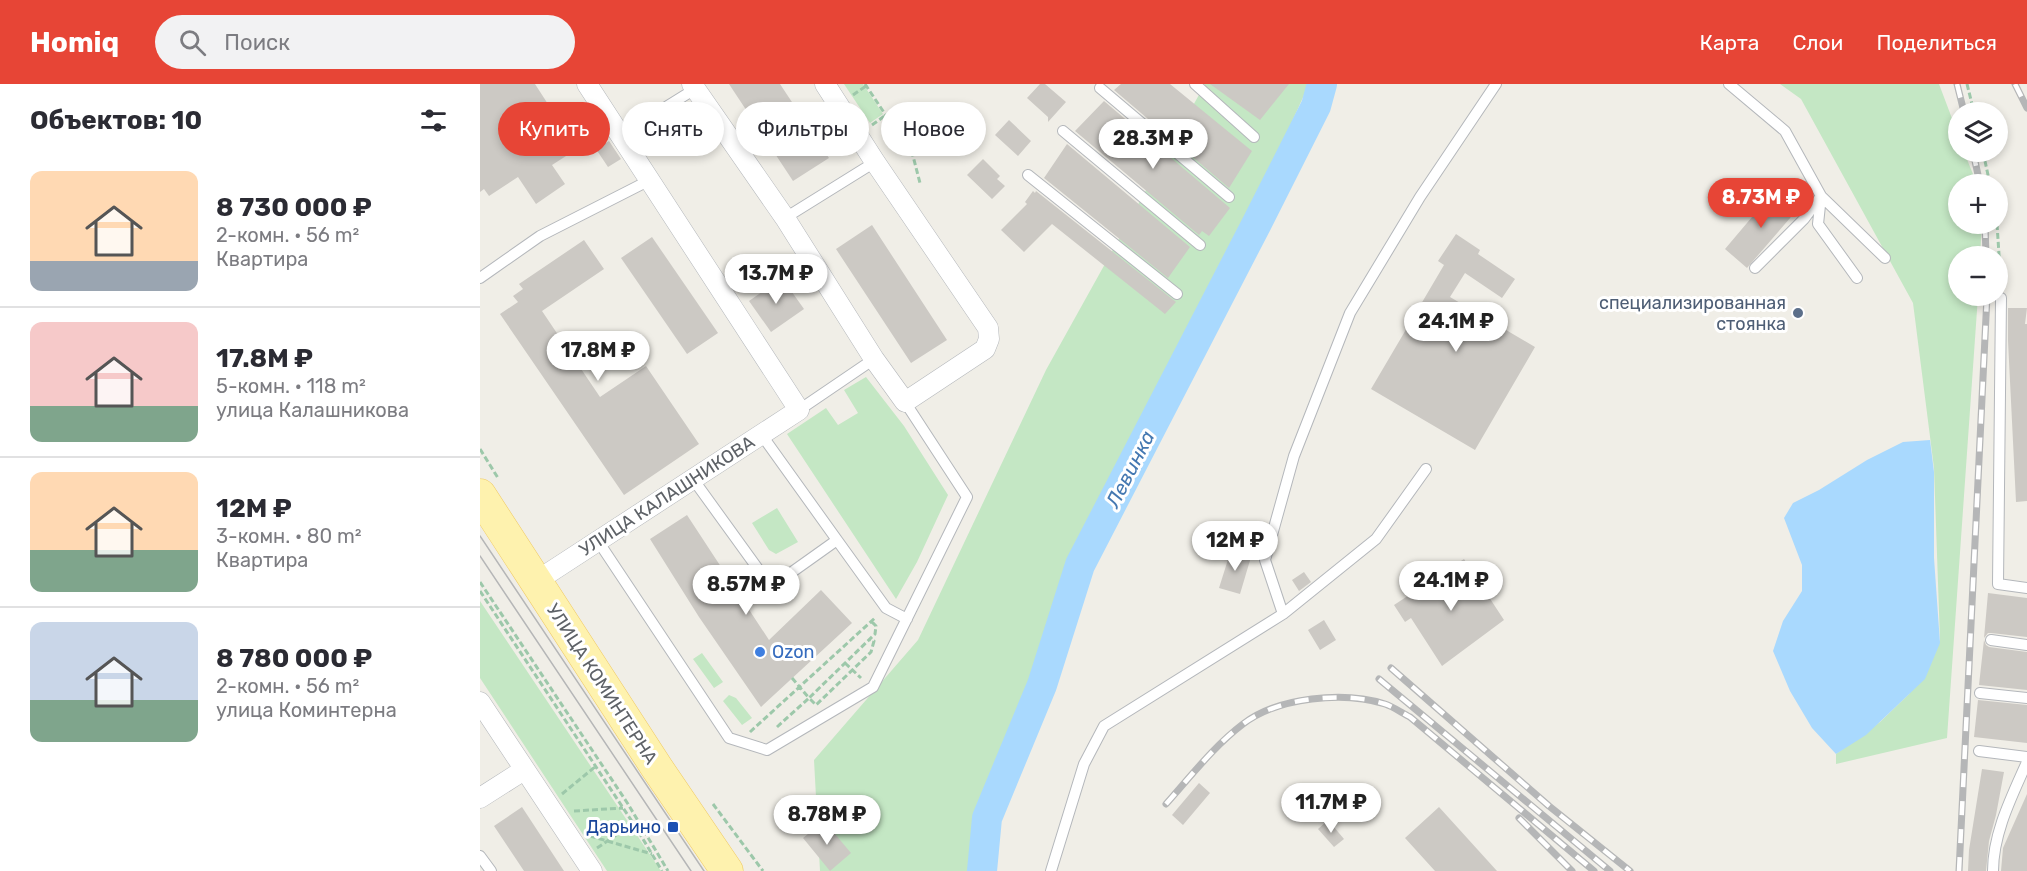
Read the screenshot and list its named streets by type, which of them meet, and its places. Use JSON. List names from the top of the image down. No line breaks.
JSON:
{"streets":{"main road":["УЛИЦА КОМИНТЕРНА"],"street":["УЛИЦА КАЛАШНИКОВА"]},"crossings":[["УЛИЦА КАЛАШНИКОВА","УЛИЦА КОМИНТЕРНА"]],"water":["Левинка"],"places":{"other":["специализированная стоянка","Ozon"],"transit":["Дарьино"]},"page":{"header":"Homiq","search":"Поиск","nav":["Карта","Слои","Поделиться"],"heading":"Объектов: 10","map_buttons":["+","−"],"chip":["Купить","Снять","Фильтры","Новое"],"price":["28.3M ₽","8.73M ₽","13.7M ₽","24.1M ₽","17.8M ₽","12M ₽","24.1M ₽","8.57M ₽","11.7M ₽","8.78M ₽"],"list":[{"name":"8 730 000 ₽","note":"2-комн. · 56 m² · Квартира"},{"name":"17.8M ₽","note":"5-комн. · 118 m² · улица Калашникова"},{"name":"12M ₽","note":"3-комн. · 80 m² · Квартира"},{"name":"8 780 000 ₽","note":"2-комн. · 56 m² · улица Коминтерна"}]}}
